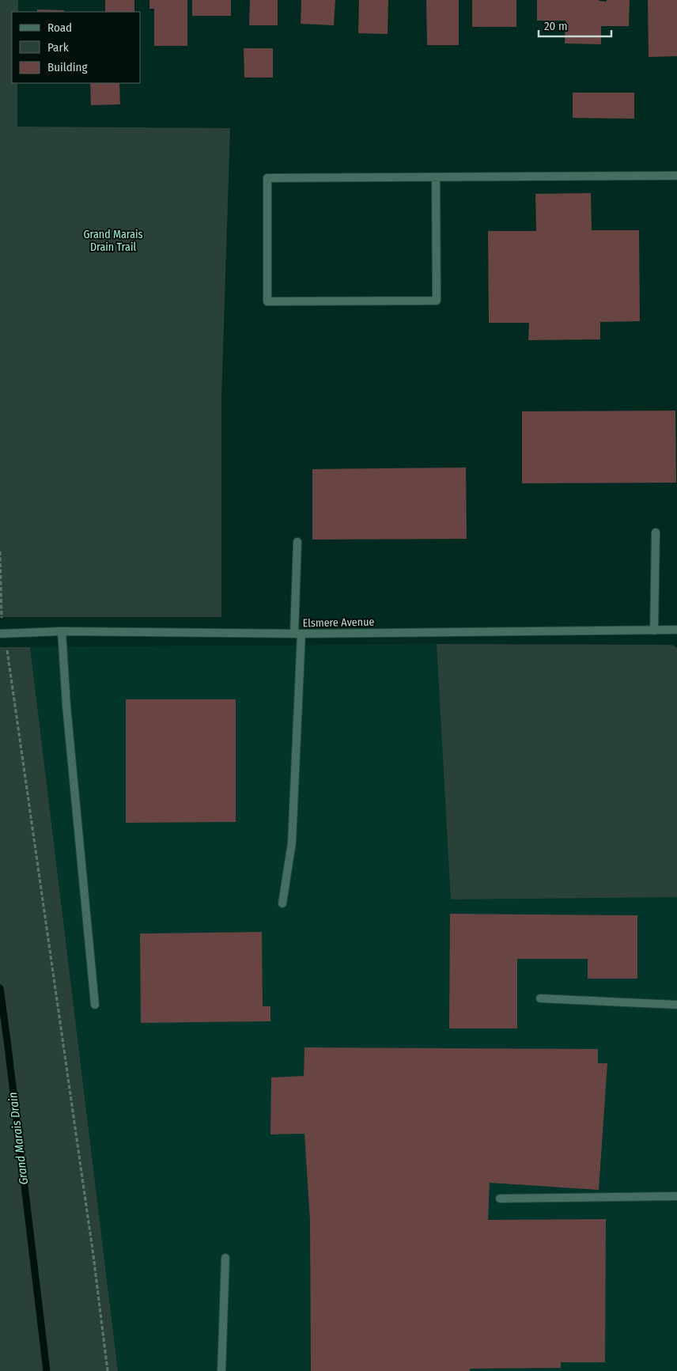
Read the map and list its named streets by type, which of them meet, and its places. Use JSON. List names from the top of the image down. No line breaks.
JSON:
{"streets":{"street":["Elsmere Avenue"]},"water":["Grand Marais Drain"],"parks":["Grand Marais Drain Trail"],"legend":["Road","Park","Building"],"scale_bar":"20 m"}
